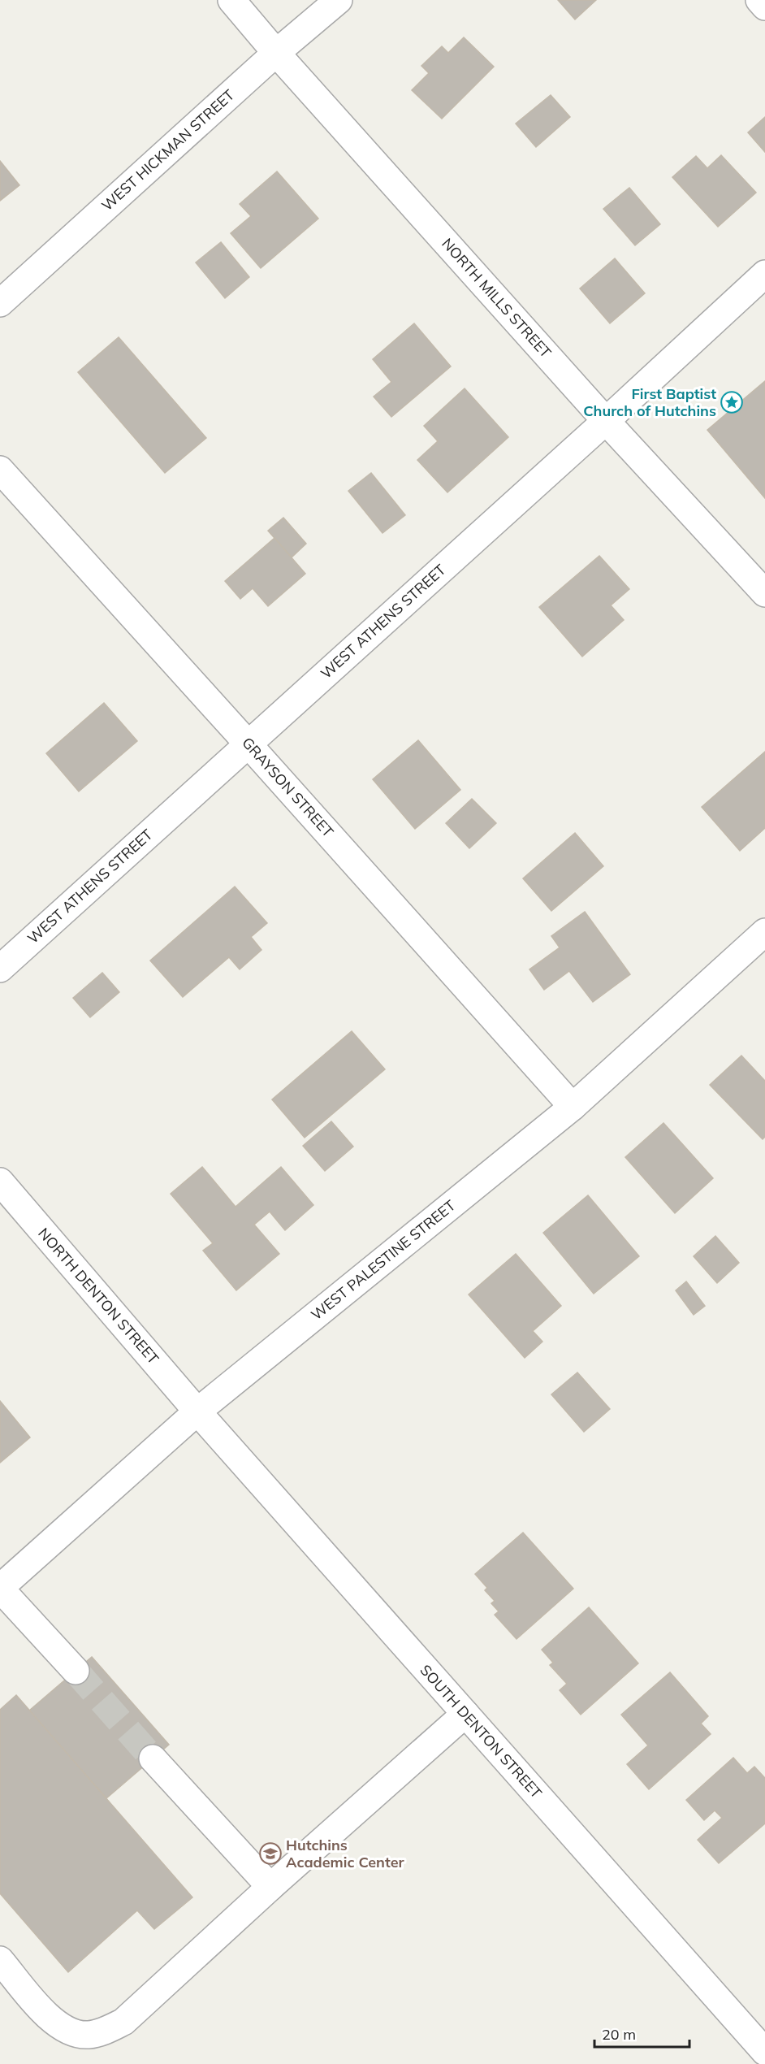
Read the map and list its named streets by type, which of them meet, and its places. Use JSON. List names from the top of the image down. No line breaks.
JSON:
{"streets":{"street":["WEST HICKMAN STREET","NORTH MILLS STREET","WEST ATHENS STREET","GRAYSON STREET","WEST PALESTINE STREET","NORTH DENTON STREET","SOUTH DENTON STREET"]},"crossings":[["WEST HICKMAN STREET","NORTH MILLS STREET"],["NORTH MILLS STREET","WEST ATHENS STREET"],["WEST ATHENS STREET","GRAYSON STREET"],["GRAYSON STREET","WEST PALESTINE STREET"],["WEST PALESTINE STREET","NORTH DENTON STREET"],["WEST PALESTINE STREET","SOUTH DENTON STREET"],["NORTH DENTON STREET","SOUTH DENTON STREET"]],"places":{"place":["First Baptist Church of Hutchins"],"school or university":["Hutchins Academic Center"]},"scale_bar":"20 m"}
